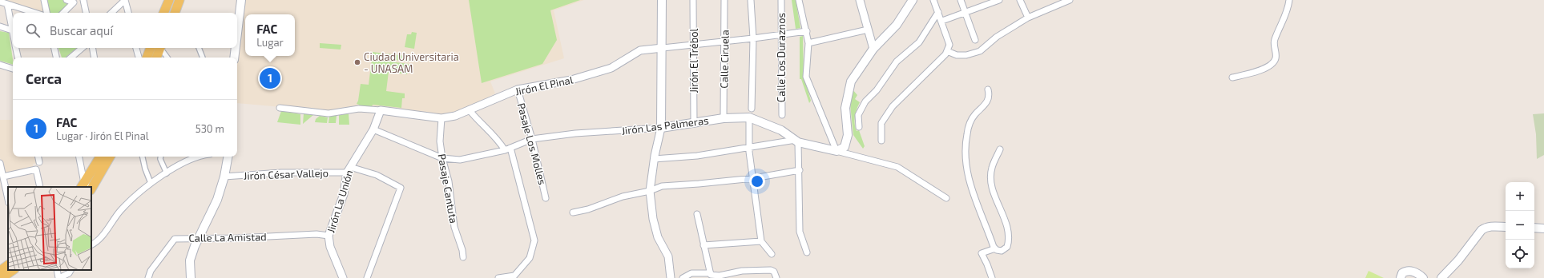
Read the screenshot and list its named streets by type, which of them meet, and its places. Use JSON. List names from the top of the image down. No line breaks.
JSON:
{"streets":{"main road":["Jirón Las Palmeras"],"street":["Calle Los Duraznos","Calle Ciruela","Jirón El Trébol","Jirón El Pinal","Pasaje Los Molles","Jirón César Vallejo","Pasaje Cantuta","Jirón La Unión","Calle La Amistad"]},"crossings":[["Calle Los Duraznos","Jirón El Pinal"],["Calle Ciruela","Jirón El Pinal"],["Calle Ciruela","Jirón Las Palmeras"],["Jirón El Trébol","Jirón El Pinal"],["Jirón El Trébol","Jirón Las Palmeras"],["Jirón El Pinal","Pasaje Los Molles"],["Jirón El Pinal","Pasaje Cantuta"],["Jirón El Pinal","Jirón La Unión"],["Jirón Las Palmeras","Pasaje Los Molles"],["Jirón Las Palmeras","Pasaje Cantuta"],["Jirón Las Palmeras","Jirón La Unión"],["Jirón César Vallejo","Jirón La Unión"],["Jirón La Unión","Calle La Amistad"]],"places":["Ciudad Universitaria - UNASAM"],"page":{"search":"Buscar aquí","popup":["FAC","Lugar"],"heading":"Cerca","pins":"1","list":[{"mark":"1","name":"FAC","note":"Lugar · Jirón El Pinal","value":"530 m"}],"map_buttons":["+","−"]}}
